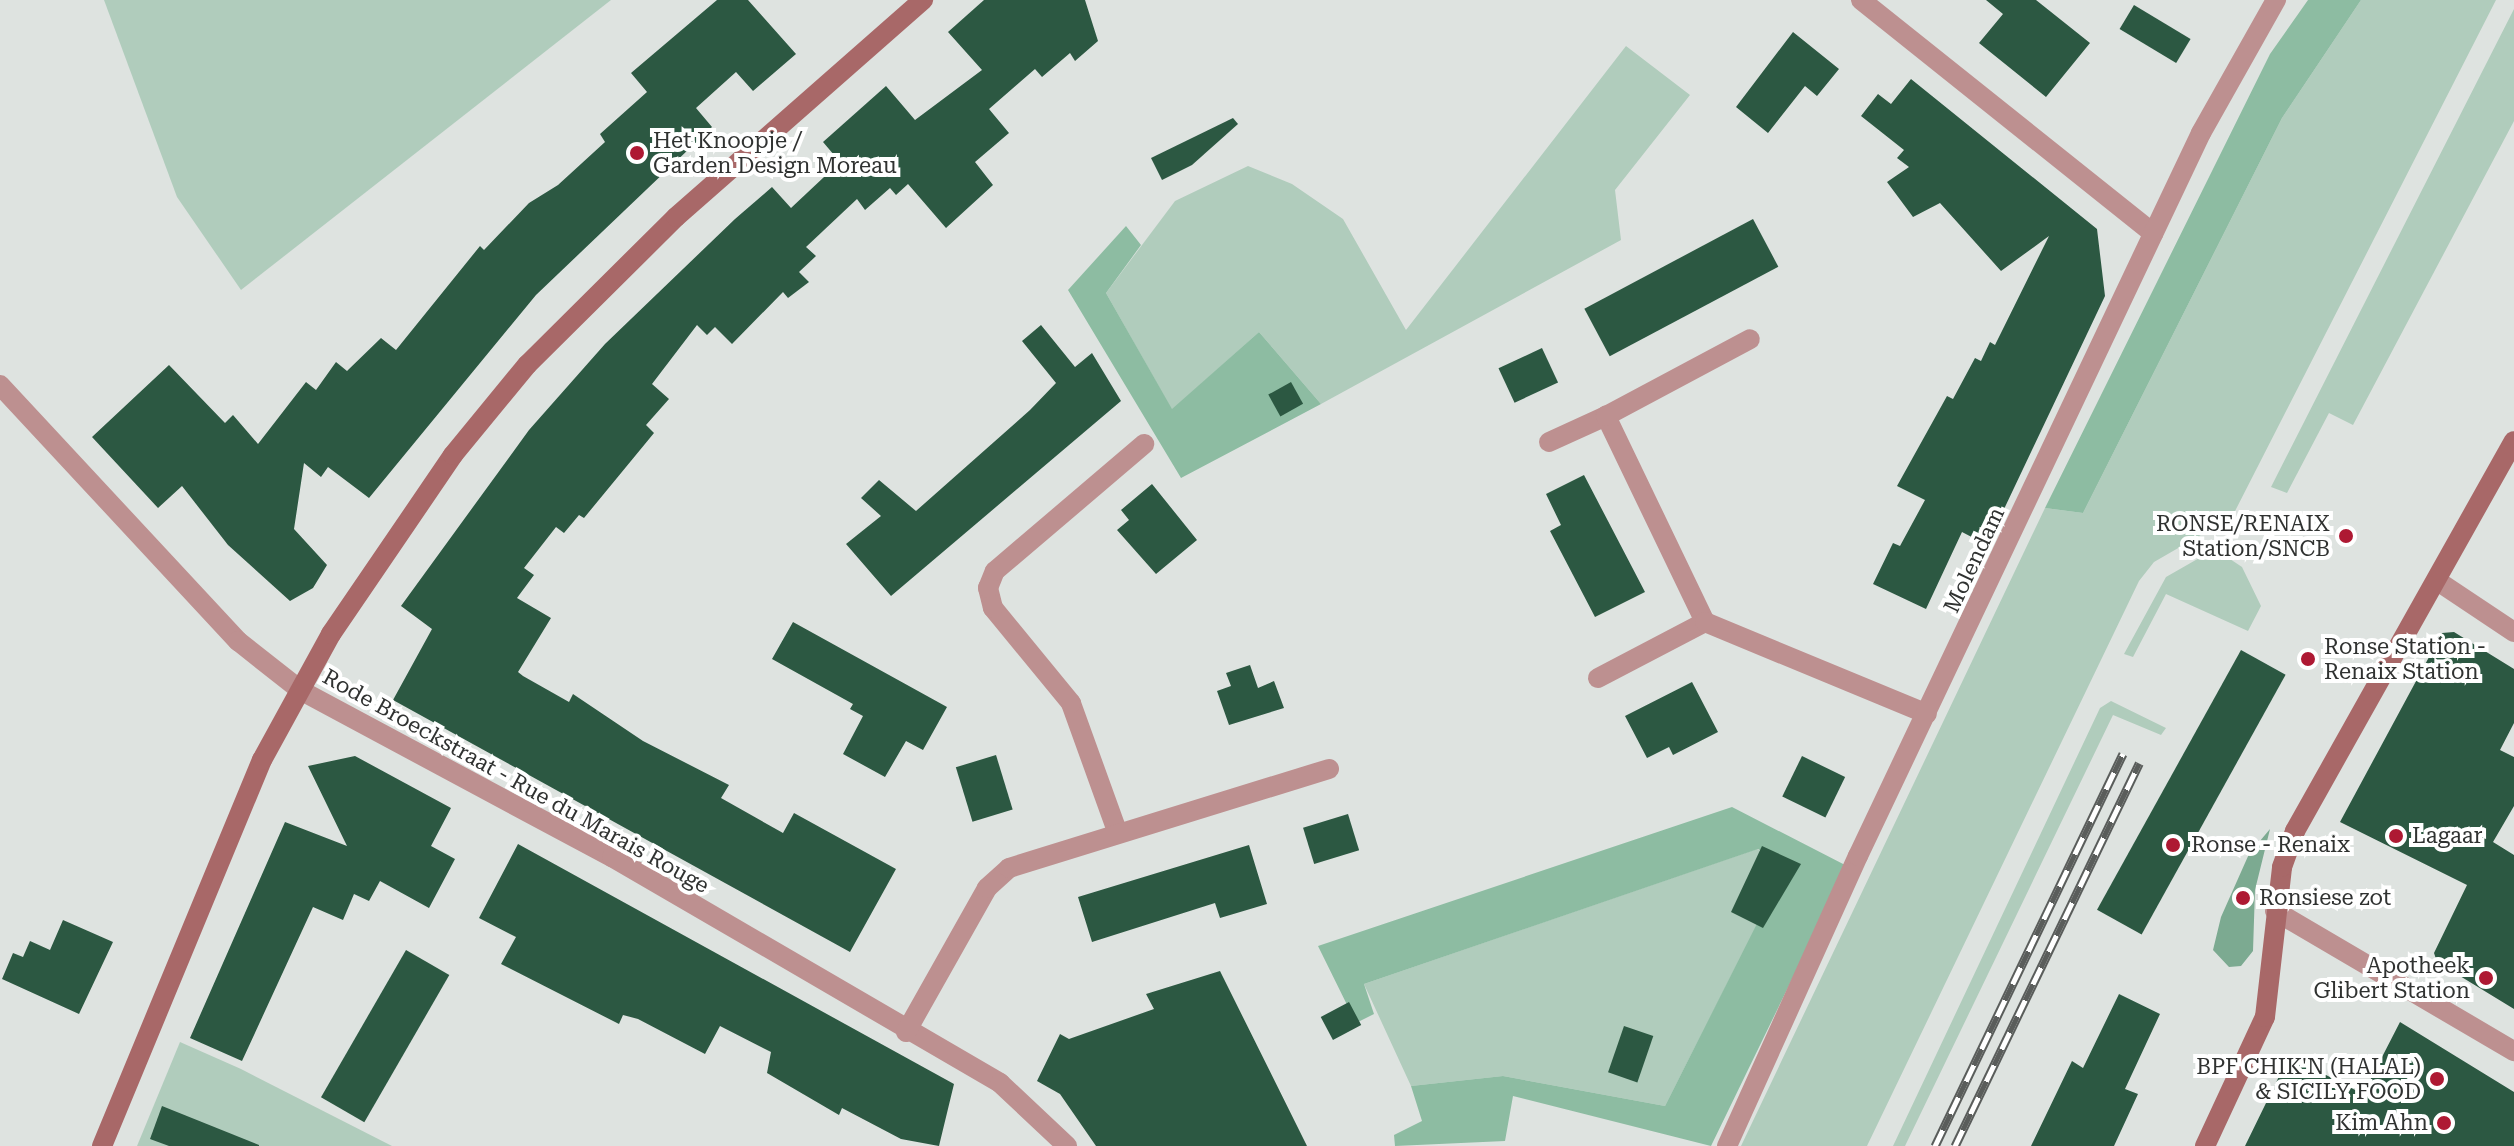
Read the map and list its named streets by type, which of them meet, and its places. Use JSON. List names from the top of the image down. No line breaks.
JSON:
{"streets":{"street":["Molendam","Rode Broeckstraat - Rue du Marais Rouge"]},"places":["Het Knoopje / Garden Design Moreau","RONSE/RENAIX Station/SNCB","Ronse Station - Renaix Station","Lagaar","Ronse - Renaix","Ronsiese zot","Apotheek Glibert Station","BPF CHIK'N (HALAL) & SICILY FOOD","Kim Ahn"]}
